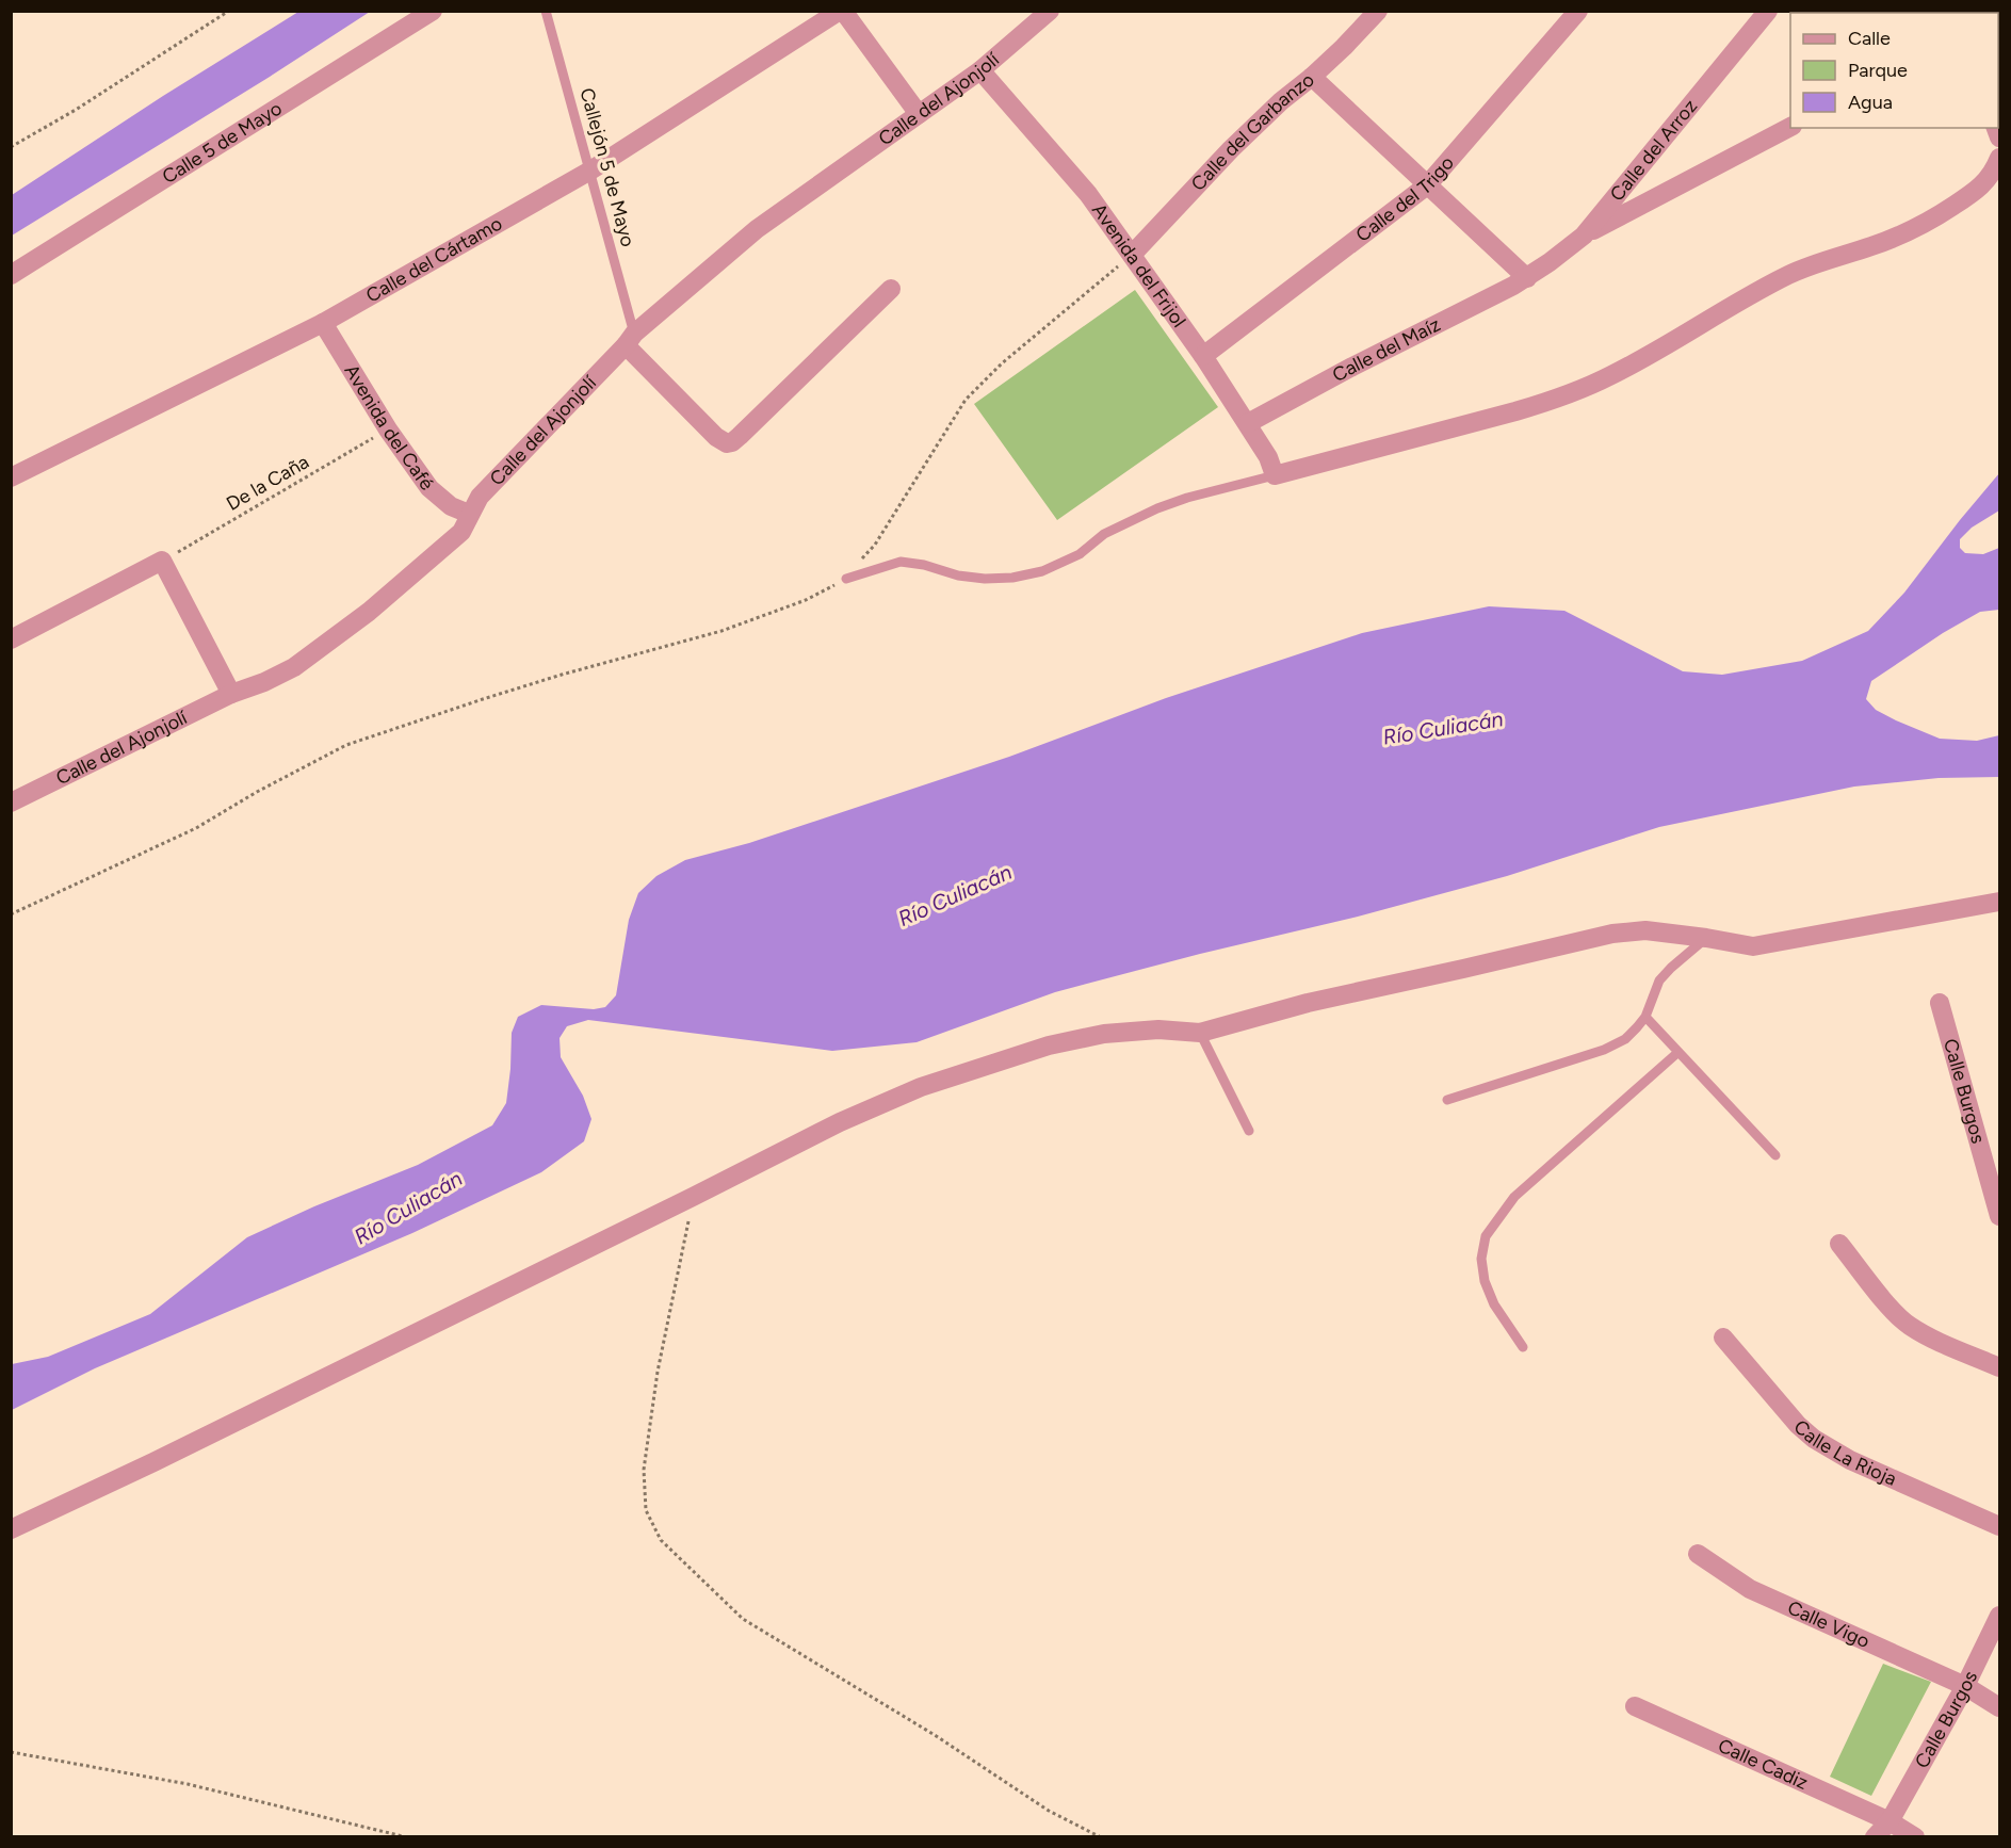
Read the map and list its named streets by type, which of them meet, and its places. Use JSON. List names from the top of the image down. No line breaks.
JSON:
{"streets":{"street":["Calle del Ajonjolí","Calle del Garbanzo","Calle 5 de Mayo","Calle del Arroz","Calle del Trigo","Calle del Cártamo","Avenida del Frijol","Calle del Maíz","Avenida del Café","Calle Burgos","Calle La Rioja","Calle Vigo","Calle Cadiz"],"lane":["Callejón 5 de Mayo"],"path":["De la Caña"]},"crossings":[["Calle del Ajonjolí","Callejón 5 de Mayo"],["Calle del Ajonjolí","Avenida del Frijol"],["Calle del Ajonjolí","Avenida del Café"],["Calle del Garbanzo","Avenida del Frijol"],["Calle del Arroz","Calle del Maíz"],["Callejón 5 de Mayo","Calle del Cártamo"],["Calle del Trigo","Avenida del Frijol"],["Calle del Cártamo","Avenida del Café"],["Avenida del Frijol","Calle del Maíz"],["Avenida del Café","De la Caña"],["Calle Burgos","Calle Vigo"],["Calle Burgos","Calle Cadiz"]],"water":["Río Culiacán"],"legend":["Calle","Parque","Agua"]}
